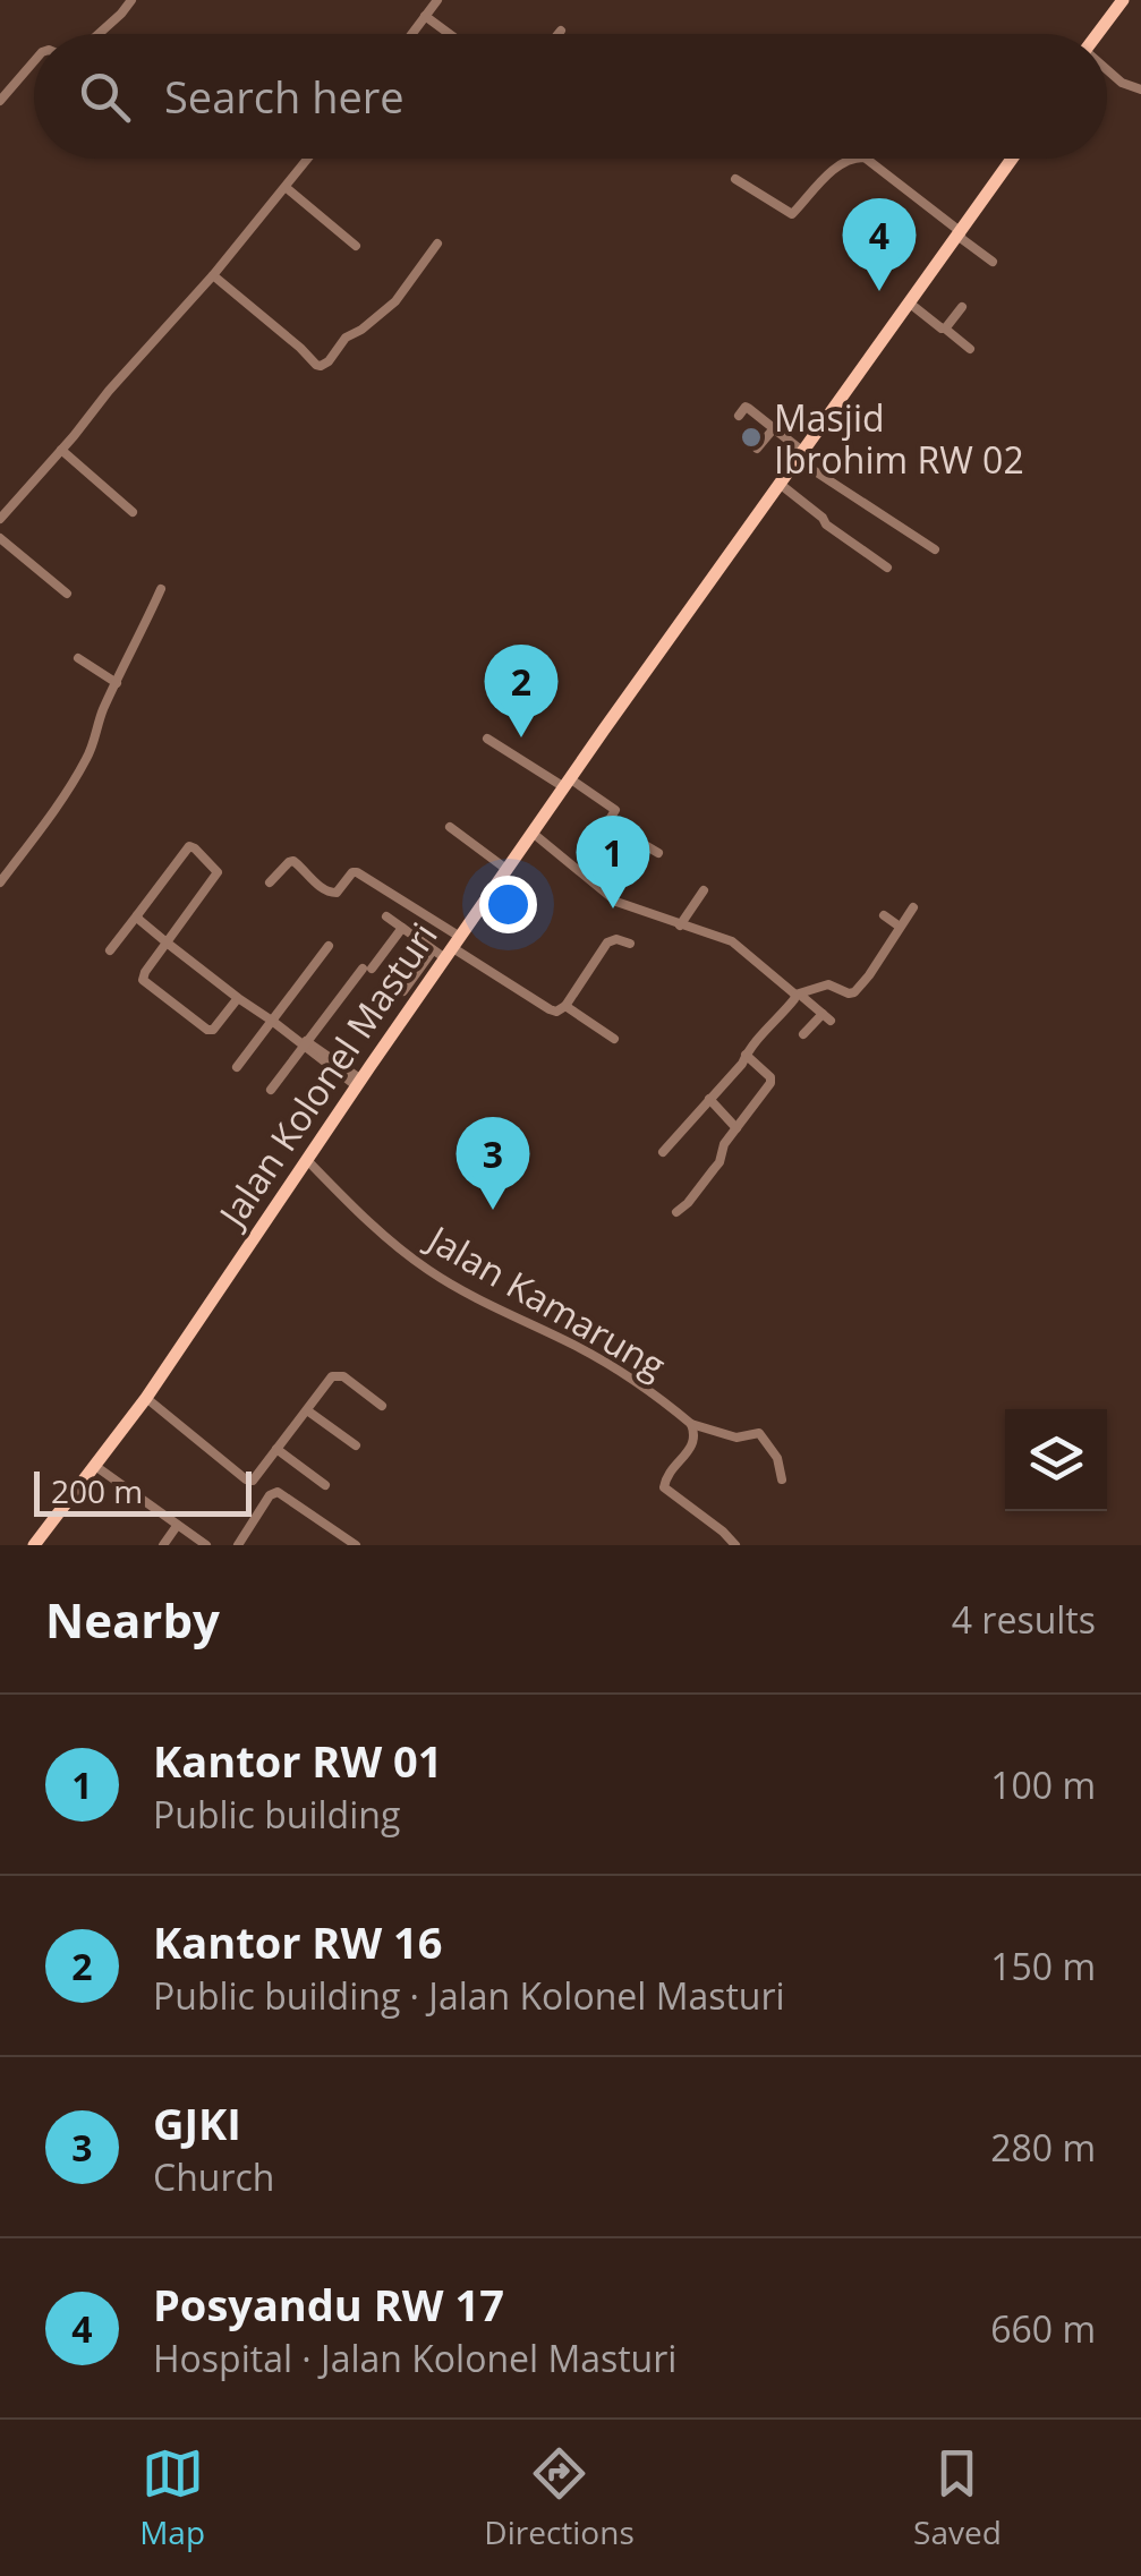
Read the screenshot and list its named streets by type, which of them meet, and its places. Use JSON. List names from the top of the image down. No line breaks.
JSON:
{"streets":{"main road":["Jalan Kolonel Masturi"],"street":["Jalan Kamarung"]},"crossings":[["Jalan Kolonel Masturi","Jalan Kamarung"]],"places":["Masjid Ibrohim RW 02"],"scale_bar":"200 m","page":{"search":"Search here","pins":["4","2","1","3"],"scale":"200 m","heading":["Nearby","4 results"],"list":[{"mark":"1","name":"Kantor RW 01","note":"Public building","value":"100 m"},{"mark":"2","name":"Kantor RW 16","note":"Public building · Jalan Kolonel Masturi","value":"150 m"},{"mark":"3","name":"GJKI","note":"Church","value":"280 m"},{"mark":"4","name":"Posyandu RW 17","note":"Hospital · Jalan Kolonel Masturi","value":"660 m"}],"nav":["Map","Directions","Saved"]}}
